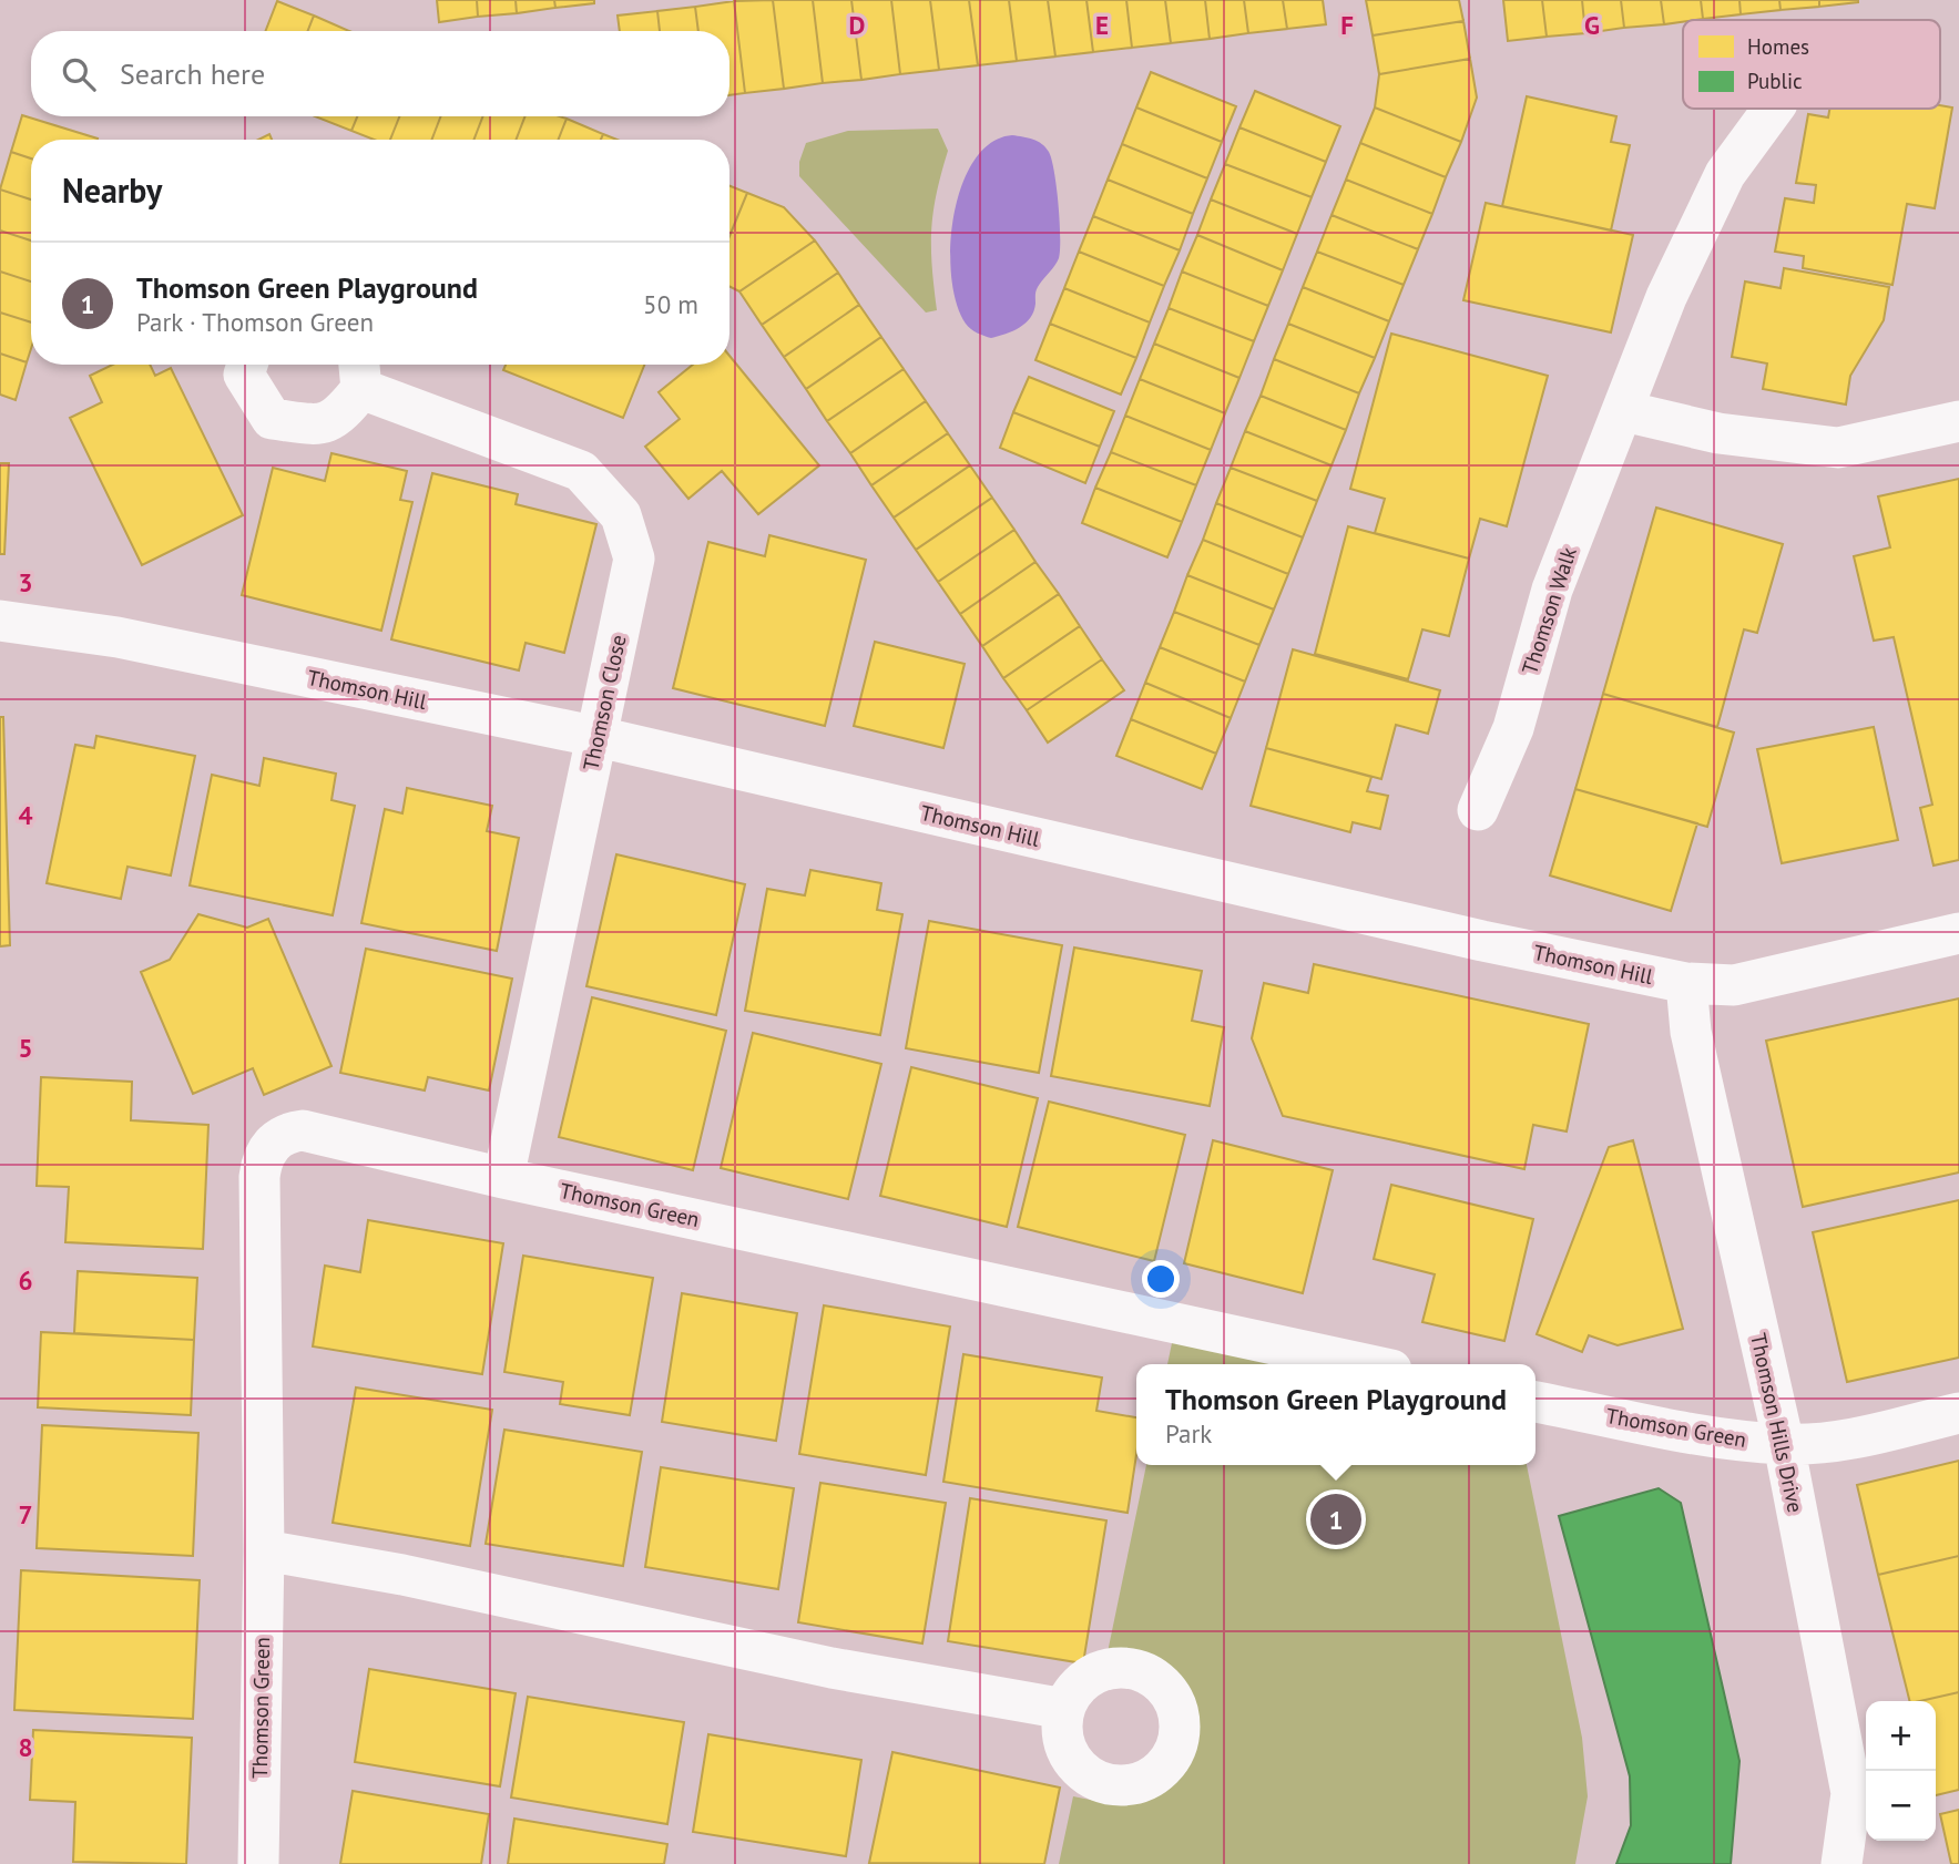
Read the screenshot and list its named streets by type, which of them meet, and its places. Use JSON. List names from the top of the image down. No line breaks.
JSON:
{"streets":{"street":["Thomson Walk","Thomson Hill","Thomson Close","Thomson Green","Thomson Hills Drive"]},"crossings":[["Thomson Hill","Thomson Close"],["Thomson Hill","Thomson Hills Drive"],["Thomson Close","Thomson Green"],["Thomson Green","Thomson Hills Drive"]],"legend":["Homes","Public"],"page":{"search":"Search here","heading":"Nearby","list":[{"mark":"1","name":"Thomson Green Playground","note":"Park · Thomson Green","value":"50 m"}],"popup":["Thomson Green Playground","Park"],"pins":"1","map_buttons":["+","−"]},"grid":{"columns":["D","E","F","G"],"rows":["3","4","5","6","7","8"]}}
